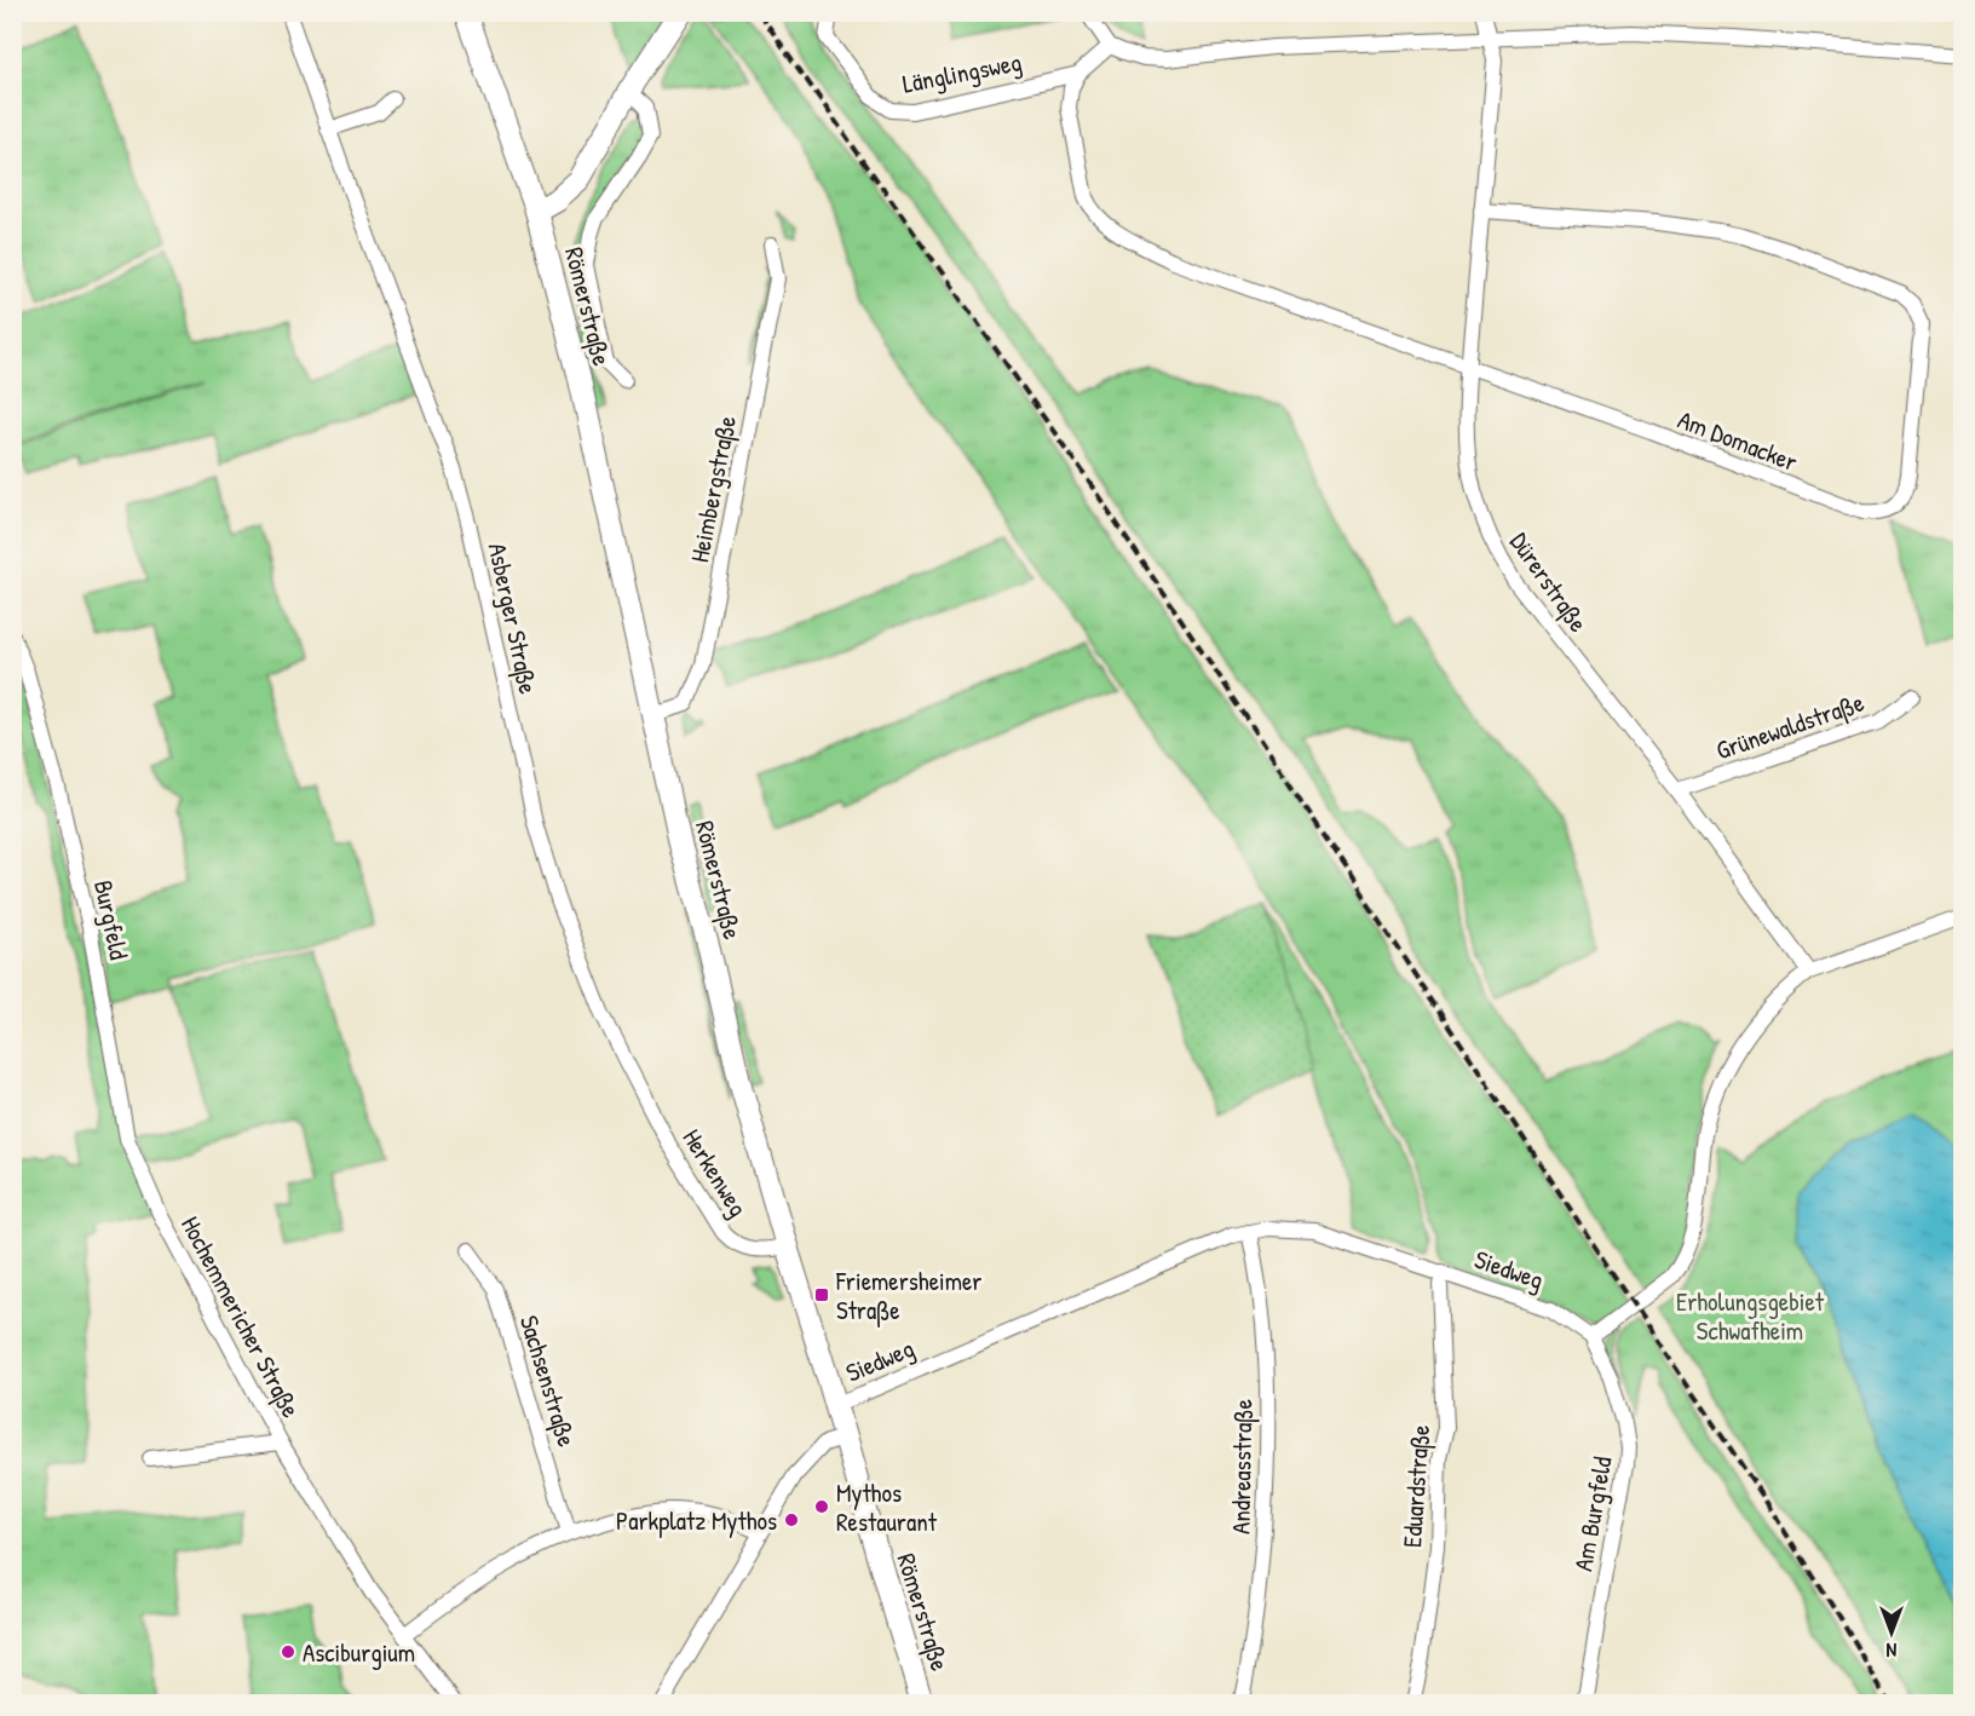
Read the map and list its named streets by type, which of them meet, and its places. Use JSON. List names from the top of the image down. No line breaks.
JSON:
{"streets":{"street":["Länglingsweg","Römerstraße","Am Domacker","Heimbergstraße","Dürerstraße","Asberger Straße","Grünewaldstraße","Burgfeld","Herkenweg","Siedweg","Hochemmericher Straße","Sachsenstraße","Andreasstraße","Eduardstraße","Am Burgfeld"]},"crossings":[["Länglingsweg","Am Domacker"],["Römerstraße","Heimbergstraße"],["Römerstraße","Herkenweg"],["Römerstraße","Siedweg"],["Am Domacker","Dürerstraße"],["Dürerstraße","Grünewaldstraße"],["Asberger Straße","Herkenweg"],["Burgfeld","Hochemmericher Straße"],["Siedweg","Andreasstraße"],["Siedweg","Eduardstraße"],["Siedweg","Am Burgfeld"]],"parks":["Erholungsgebiet Schwafheim"],"places":{"transit":["Friemersheimer Straße"],"other":["Mythos Restaurant","Parkplatz Mythos","Asciburgium"]},"north":"bottom"}
